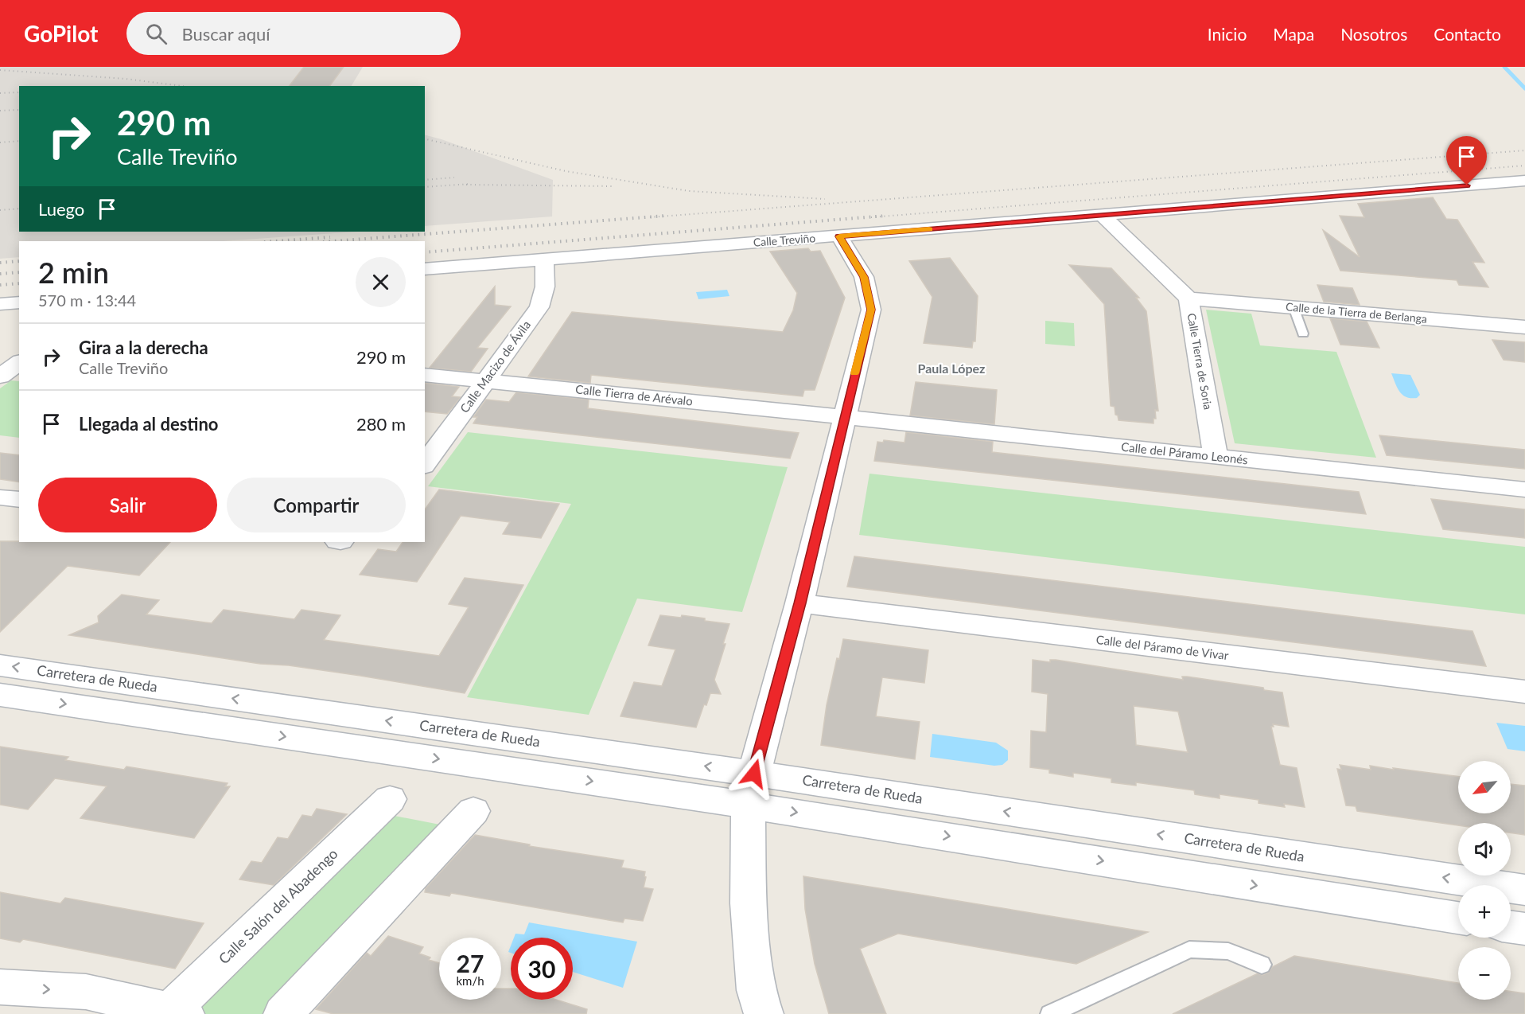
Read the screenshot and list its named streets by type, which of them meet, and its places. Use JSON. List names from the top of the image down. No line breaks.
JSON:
{"streets":{"street":["Calle Treviño","Calle de la Tierra de Berlanga","Calle Tierra de Soria","Calle Macizo de Ávila","Calle Tierra de Arévalo","Calle del Páramo Leonés","Calle del Páramo de Vivar","Carretera de Rueda","Calle Salón del Abadengo"]},"crossings":[["Calle Treviño","Calle Tierra de Soria"],["Calle Treviño","Calle Macizo de Ávila"],["Calle de la Tierra de Berlanga","Calle Tierra de Soria"],["Calle Tierra de Soria","Calle del Páramo Leonés"],["Calle Macizo de Ávila","Calle Tierra de Arévalo"],["Calle Tierra de Arévalo","Calle del Páramo Leonés"]],"districts":["Paula López"],"north":"bottom left","page":{"header":"GoPilot","search":"Buscar aquí","nav":["Inicio","Mapa","Nosotros","Contacto"],"turn":["290 m","Calle Treviño"],"then":"Luego","heading":["2 min","570 m · 13:44"],"list":[{"name":"Gira a la derecha","note":"Calle Treviño","value":"290 m"},{"name":"Llegada al destino","value":"280 m"}],"buttons":["Salir","Compartir"],"map_buttons":["+","−"],"speed":"27 km/h","limit":"30"}}
